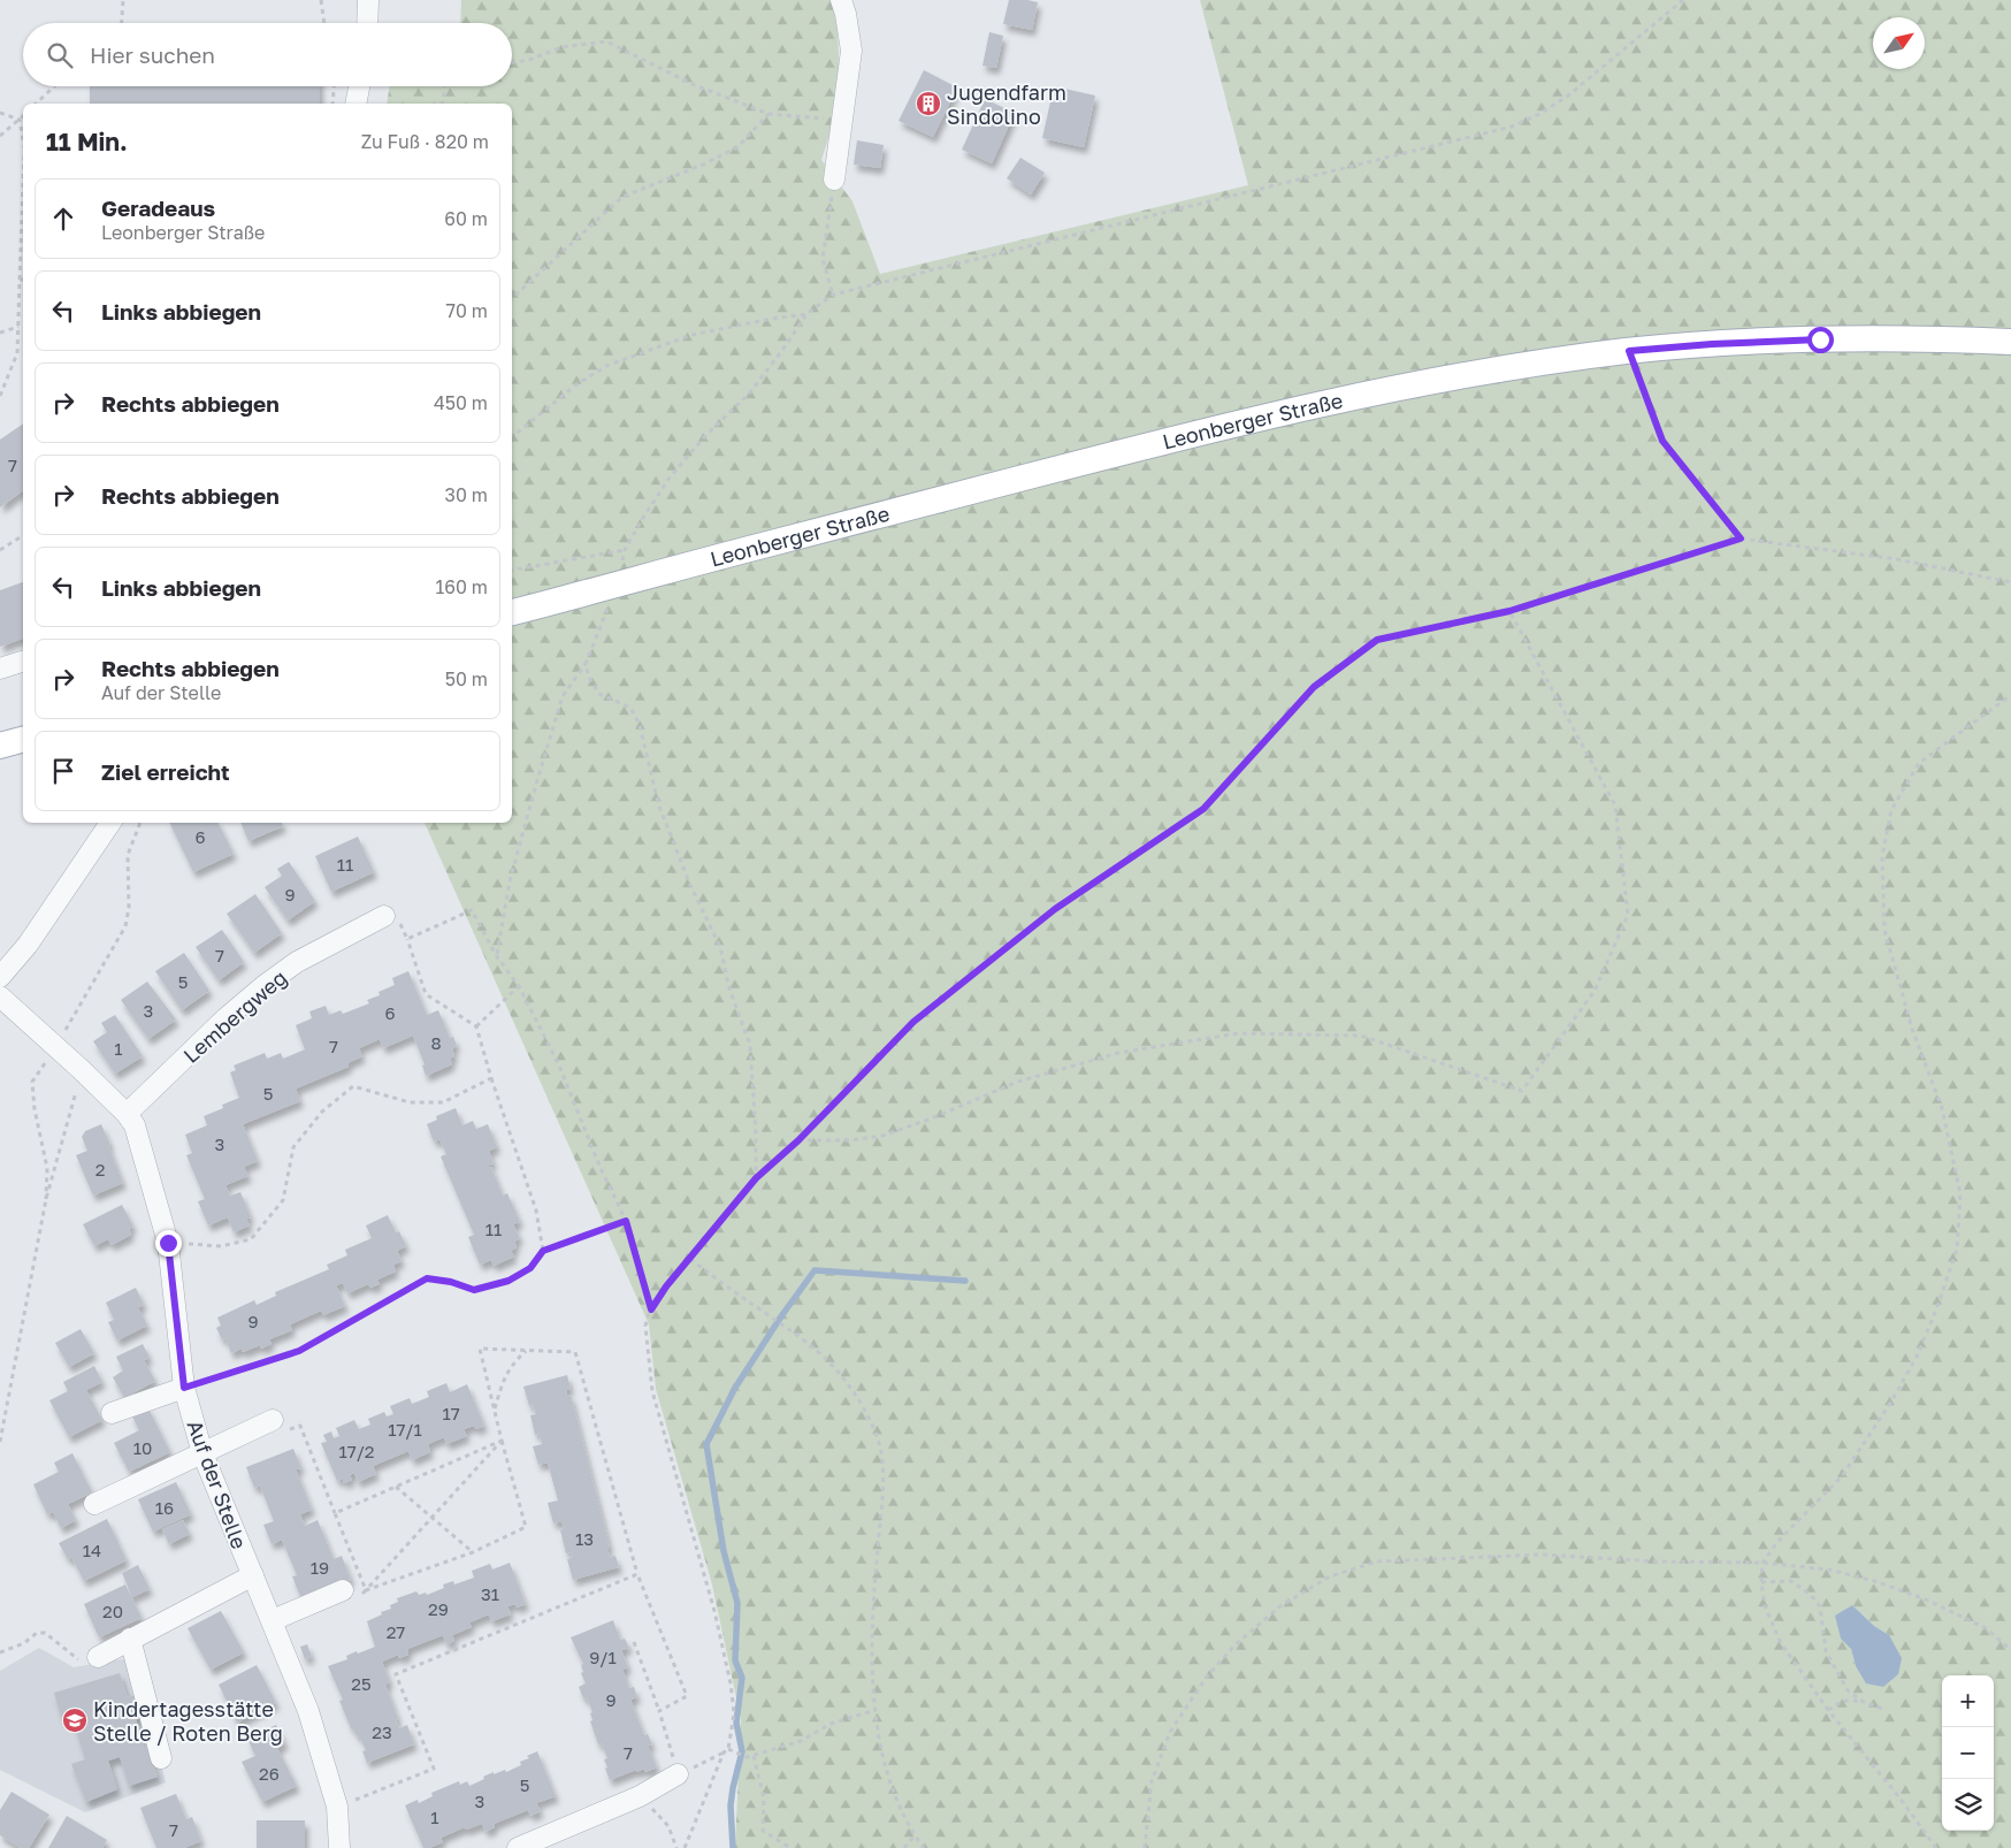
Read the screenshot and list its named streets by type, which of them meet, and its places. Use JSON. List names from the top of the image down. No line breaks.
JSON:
{"streets":{"main road":["Leonberger Straße"],"street":["Lembergweg","Auf der Stelle"]},"crossings":[["Lembergweg","Auf der Stelle"]],"places":{"building":["Jugendfarm Sindolino"],"school or university":["Kindertagesstätte Stelle / Roten Berg"]},"house_numbers":["7","6","11","9","7","5","3","6","8","7","1","5","3","2","11","9","17","17/1","10","17/2","16","13","14","19","31","29","20","27","9/1","25","9","23","7","26","5","3","1","7"],"north":"top right","page":{"search":"Hier suchen","heading":["11 Min.","Zu Fuß · 820 m"],"list":[["Geradeaus","Leonberger Straße","60 m"],["Links abbiegen","70 m"],["Rechts abbiegen","450 m"],["Rechts abbiegen","30 m"],["Links abbiegen","160 m"],["Rechts abbiegen","Auf der Stelle","50 m"],"Ziel erreicht"],"map_buttons":["+","−"]}}
